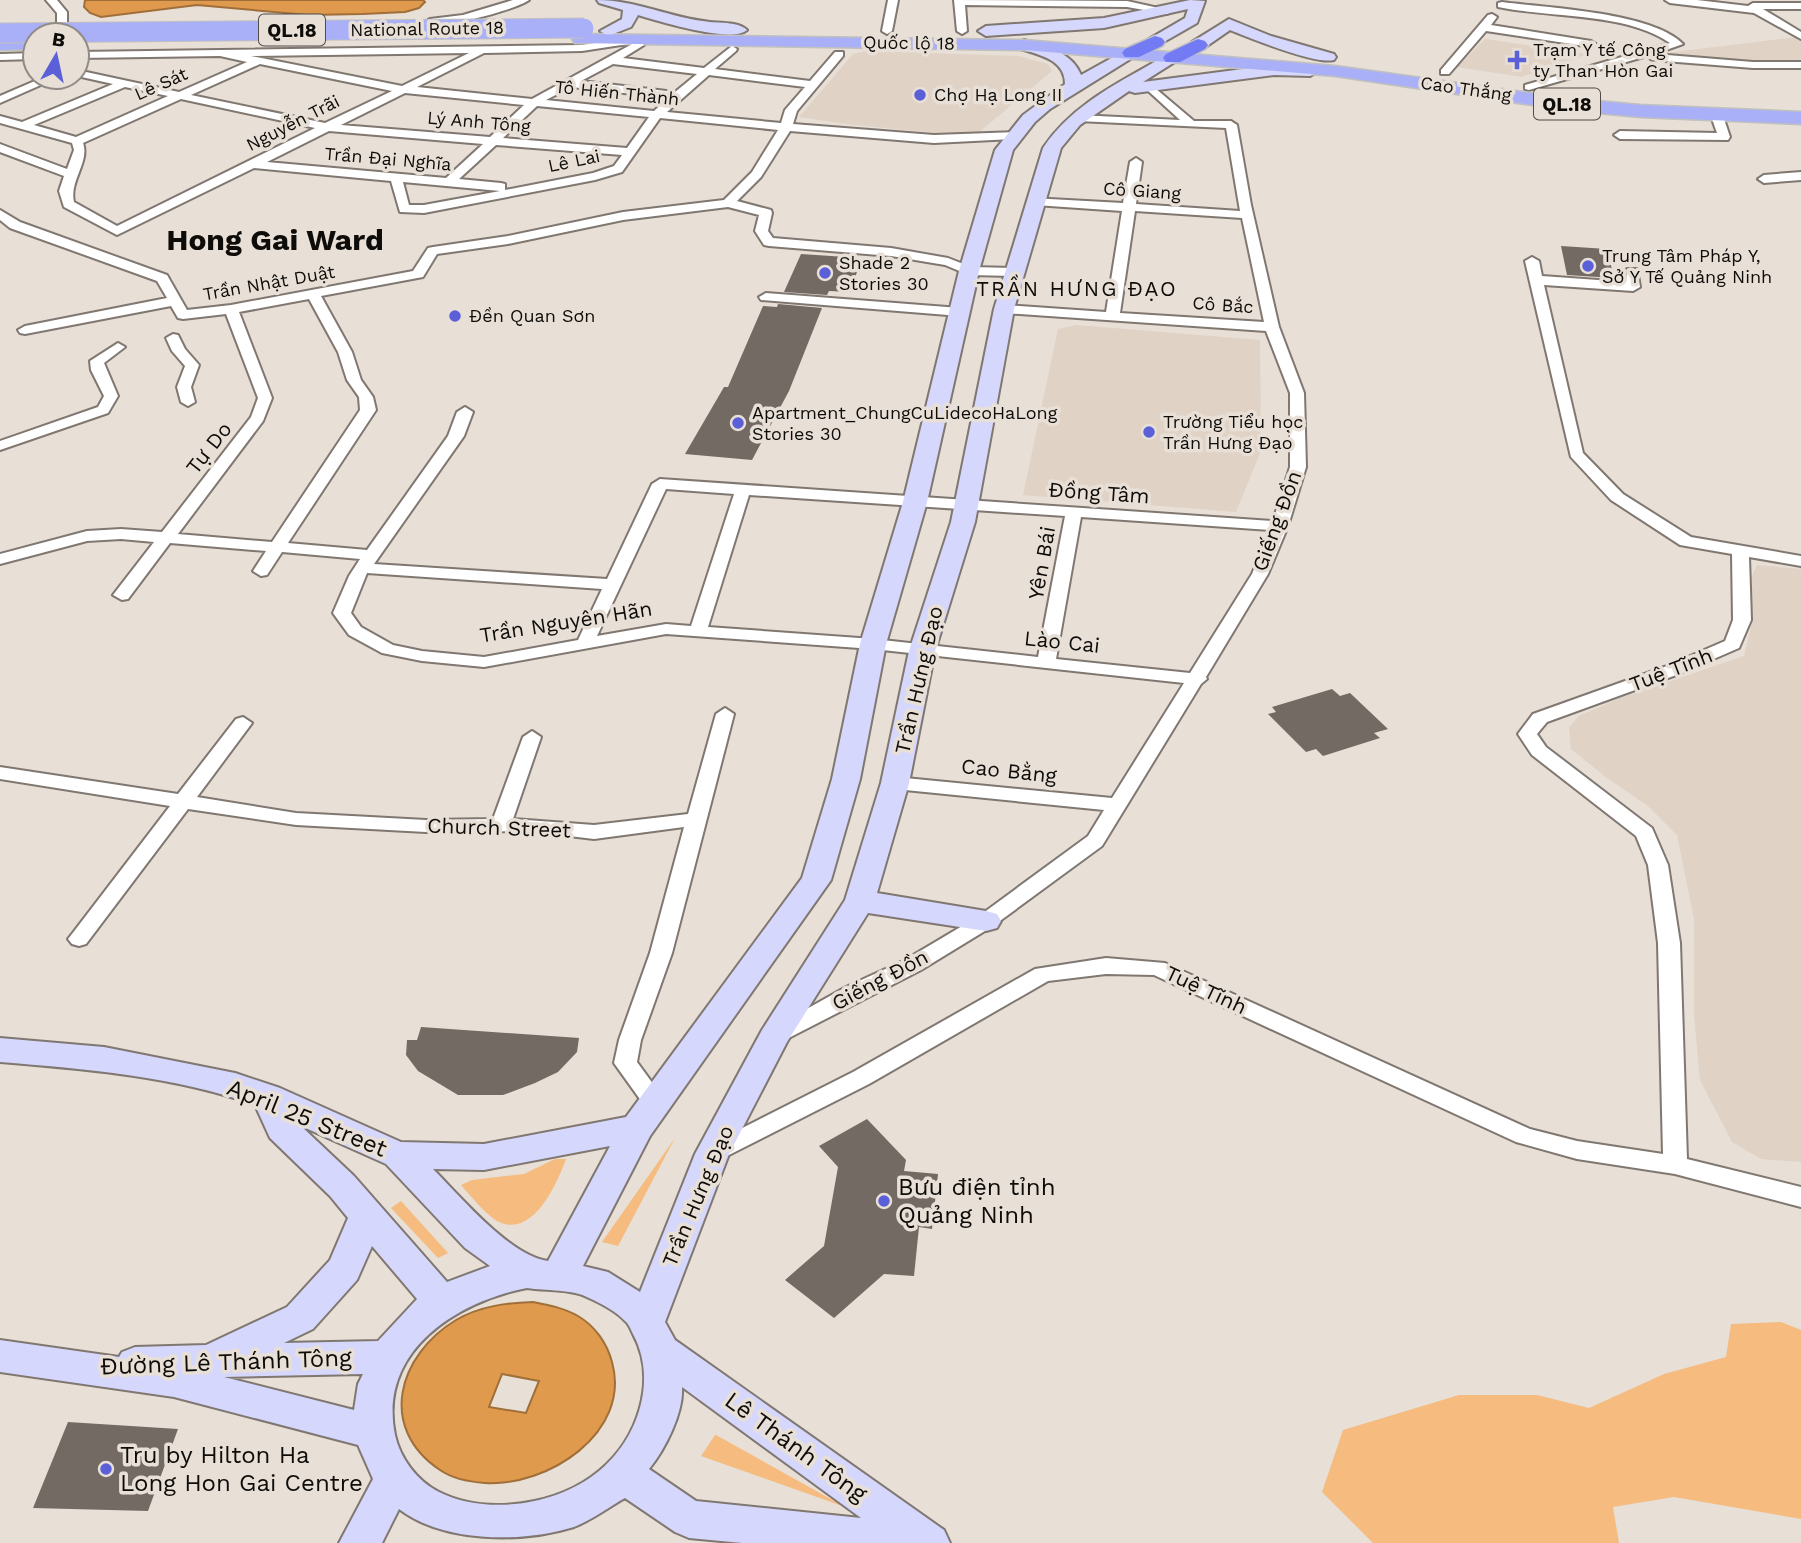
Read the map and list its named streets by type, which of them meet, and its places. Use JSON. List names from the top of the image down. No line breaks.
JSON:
{"streets":{"main road":["National Route 18","QL.18","Quốc lộ 18","Cao Thắng","Trần Hưng Đạo","April 25 Street","Đường Lê Thánh Tông","Lê Thánh Tông"],"street":["Lê Sát","Tô Hiến Thành","Lý Anh Tông","Nguyễn Trãi","Trần Đại Nghĩa","Lê Lai","Cô Giang","Trần Nhật Duật","Cô Bắc","Tự Do","Đồng Tâm","Giếng Đồn","Yên Bái","Trần Nguyên Hãn","Lào Cai","Tuệ Tĩnh","Cao Bằng","Church Street"]},"crossings":[["National Route 18","Quốc lộ 18"],["Quốc lộ 18","Cao Thắng"],["Quốc lộ 18","Trần Hưng Đạo"],["Lê Sát","Tô Hiến Thành"],["Lê Sát","Lý Anh Tông"],["Cao Thắng","Trần Hưng Đạo"],["Tô Hiến Thành","Nguyễn Trãi"],["Tô Hiến Thành","Lê Lai"],["Lý Anh Tông","Nguyễn Trãi"],["Lý Anh Tông","Lê Lai"],["Nguyễn Trãi","Trần Đại Nghĩa"],["Trần Đại Nghĩa","Lê Lai"],["Cô Giang","Giếng Đồn"],["Cô Giang","Trần Hưng Đạo"],["Trần Nhật Duật","Tự Do"],["Cô Bắc","Giếng Đồn"],["Cô Bắc","Trần Hưng Đạo"],["Đồng Tâm","Giếng Đồn"],["Đồng Tâm","Yên Bái"],["Đồng Tâm","Trần Hưng Đạo"],["Giếng Đồn","Lào Cai"],["Giếng Đồn","Trần Hưng Đạo"],["Giếng Đồn","Cao Bằng"],["Yên Bái","Lào Cai"],["Trần Nguyên Hãn","Lào Cai"],["Trần Nguyên Hãn","Trần Hưng Đạo"],["Lào Cai","Trần Hưng Đạo"],["Tuệ Tĩnh","Trần Hưng Đạo"],["Trần Hưng Đạo","Cao Bằng"],["Trần Hưng Đạo","Lê Thánh Tông"],["April 25 Street","Lê Thánh Tông"]],"districts":["Hong Gai Ward","TRẦN HƯNG ĐẠO"],"places":{"health":["Trạm Y tế Công ty Than Hòn Gai"],"other":["Chợ Hạ Long II","Trung Tâm Pháp Y, Sở Y Tế Quảng Ninh","Shade 2 Stories 30","Đền Quan Sơn","Apartment_ChungCuLidecoHaLong Stories 30","Trường Tiểu học Trần Hưng Đạo","Bưu điện tỉnh Quảng Ninh","Tru by Hilton Ha Long Hon Gai Centre"]},"north":"top"}
